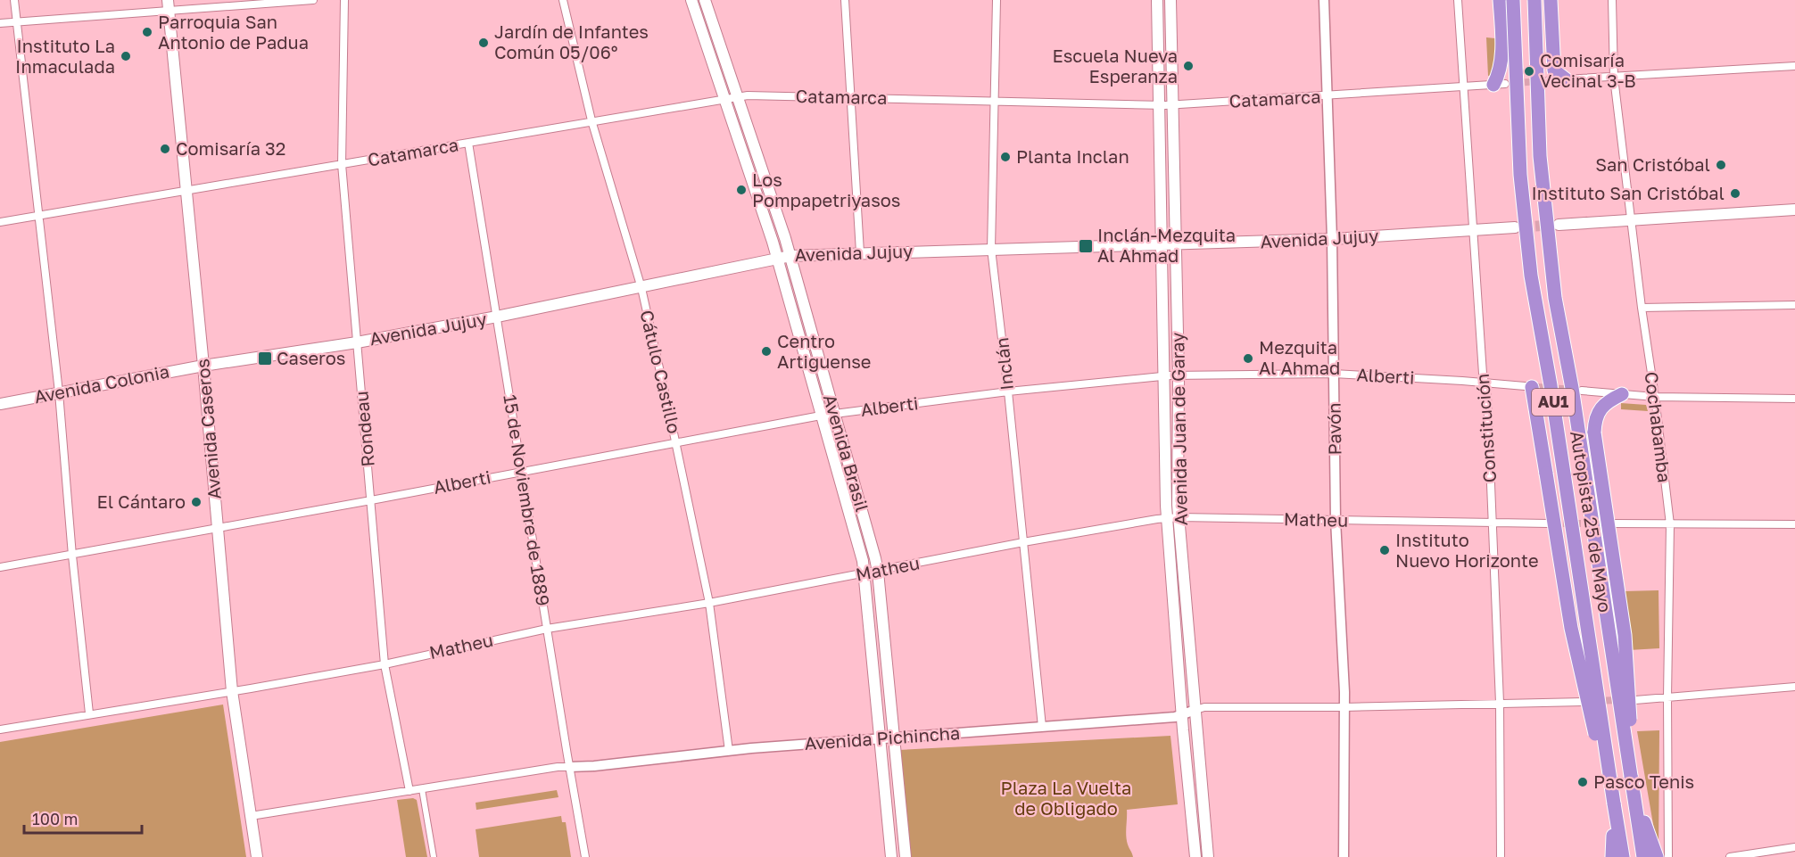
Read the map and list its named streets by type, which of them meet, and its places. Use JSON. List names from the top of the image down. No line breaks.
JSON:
{"streets":{"highway":["AU1","Autopista 25 de Mayo"],"main road":["Avenida Jujuy","Avenida Colonia","Avenida Caseros","Avenida Juan de Garay","Avenida Brasil"],"street":["Catamarca","Inclán","Cátulo Castillo","Alberti","Cochabamba","Constitución","Rondeau","Pavón","15 de Noviembre de 1889","Matheu","Avenida Pichincha"]},"crossings":[["Catamarca","Inclán"],["Catamarca","Cátulo Castillo"],["Catamarca","Constitución"],["Catamarca","Avenida Caseros"],["Catamarca","Rondeau"],["Catamarca","Avenida Juan de Garay"],["Catamarca","Pavón"],["Catamarca","Avenida Brasil"],["Catamarca","15 de Noviembre de 1889"],["Avenida Jujuy","Inclán"],["Avenida Jujuy","Cátulo Castillo"],["Avenida Jujuy","Avenida Colonia"],["Avenida Jujuy","Constitución"],["Avenida Jujuy","Avenida Caseros"],["Avenida Jujuy","Rondeau"],["Avenida Jujuy","Avenida Juan de Garay"],["Avenida Jujuy","Pavón"],["Avenida Jujuy","Avenida Brasil"],["Avenida Jujuy","15 de Noviembre de 1889"],["Inclán","Alberti"],["Inclán","Matheu"],["Inclán","Avenida Pichincha"],["Cátulo Castillo","Alberti"],["Cátulo Castillo","Matheu"],["Cátulo Castillo","Avenida Pichincha"],["Alberti","Constitución"],["Alberti","Avenida Caseros"],["Alberti","Rondeau"],["Alberti","Avenida Juan de Garay"],["Alberti","Pavón"],["Alberti","Avenida Brasil"],["Alberti","15 de Noviembre de 1889"],["Avenida Colonia","Avenida Caseros"],["Constitución","Matheu"],["Avenida Caseros","Matheu"],["Rondeau","Matheu"],["Avenida Juan de Garay","Matheu"],["Avenida Juan de Garay","Avenida Pichincha"],["Pavón","Matheu"],["Avenida Brasil","Matheu"],["Avenida Brasil","Avenida Pichincha"],["15 de Noviembre de 1889","Matheu"],["15 de Noviembre de 1889","Avenida Pichincha"]],"parks":["Plaza La Vuelta de Obligado"],"places":{"other":["Parroquia San Antonio de Padua","Jardín de Infantes Común 05/06°","Instituto La Inmaculada","Escuela Nueva Esperanza","Comisaría Vecinal 3-B","Comisaría 32","Planta Inclan","San Cristóbal","Los Pompapetriyasos","Instituto San Cristóbal","Centro Artiguense","Mezquita Al Ahmad","El Cántaro","Instituto Nuevo Horizonte","Pasco Tenis"],"transit":["Inclán-Mezquita Al Ahmad","Caseros"]},"scale_bar":"100 m"}
